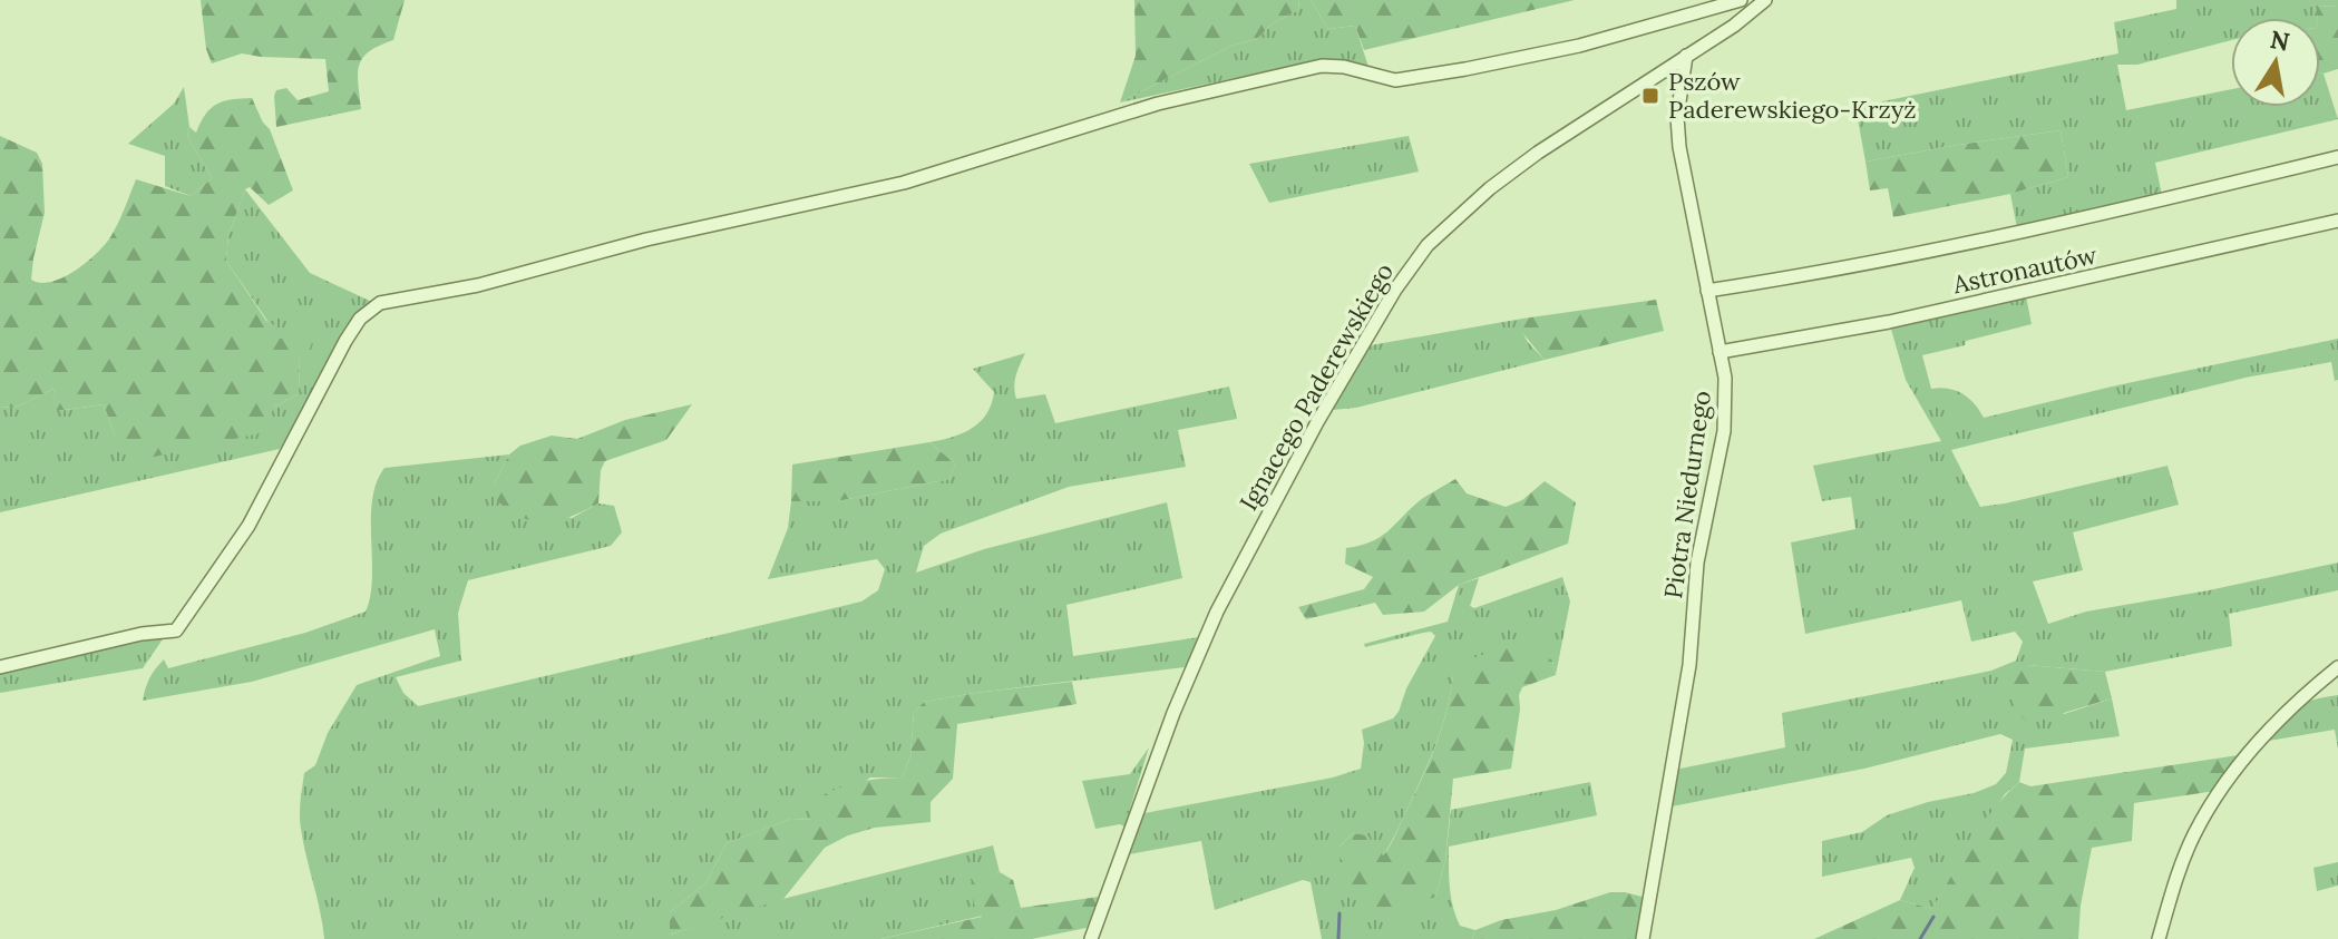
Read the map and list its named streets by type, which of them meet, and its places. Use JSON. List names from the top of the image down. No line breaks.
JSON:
{"streets":{"street":["Astronautów","Ignacego Paderewskiego","Piotra Niedurnego"]},"crossings":[["Astronautów","Piotra Niedurnego"],["Ignacego Paderewskiego","Piotra Niedurnego"]],"places":{"transit":["Pszów Paderewskiego-Krzyż"]},"north":"top"}
